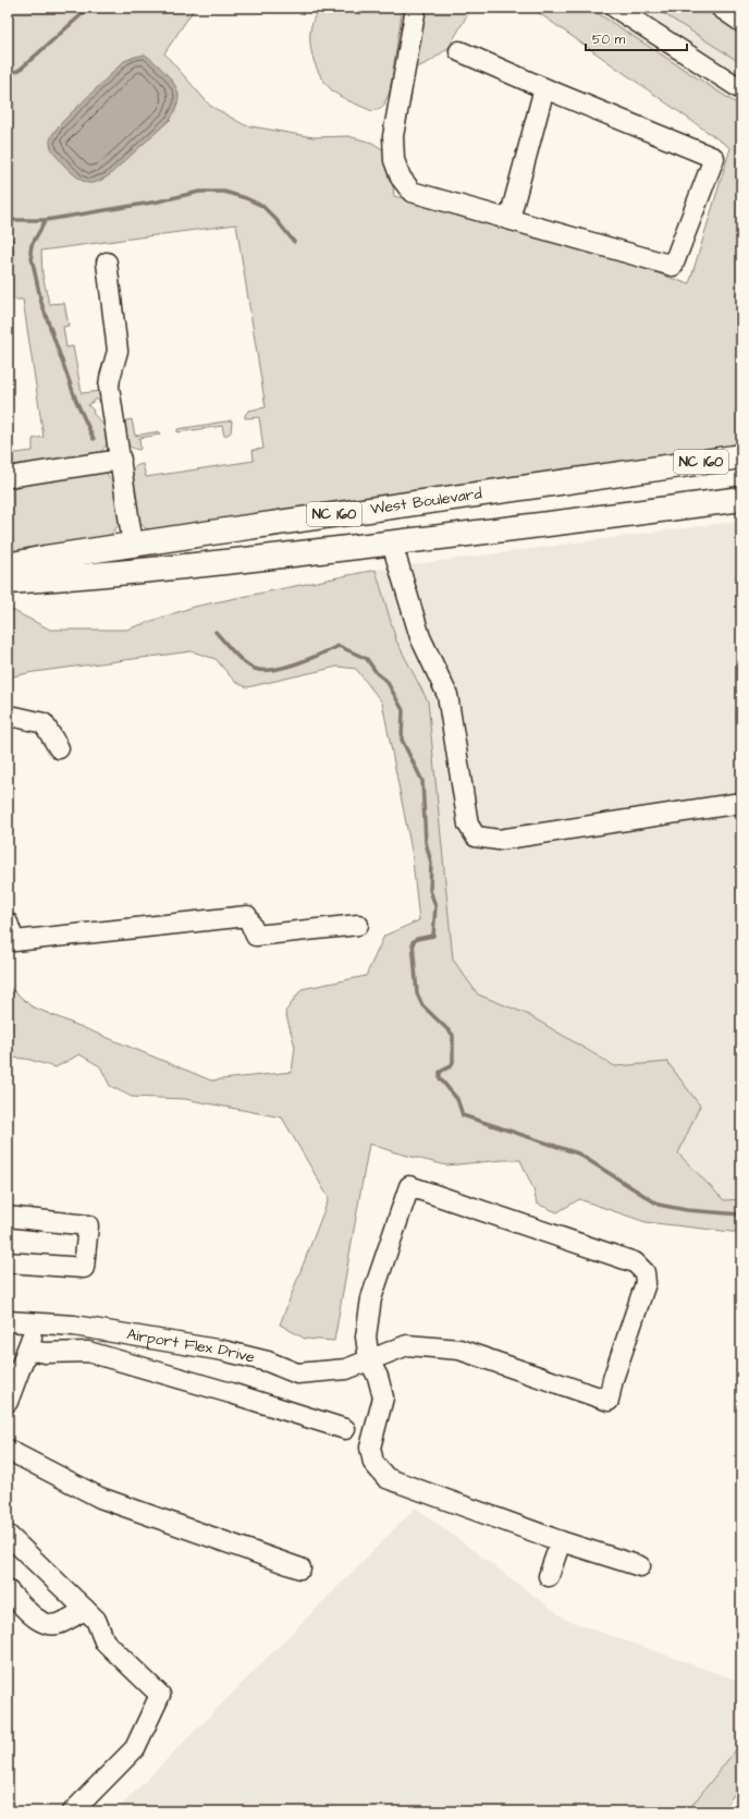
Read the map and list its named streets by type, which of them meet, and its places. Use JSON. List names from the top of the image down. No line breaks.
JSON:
{"streets":{"main road":["NC 160","West Boulevard"],"street":["Airport Flex Drive"]},"scale_bar":"50 m"}
